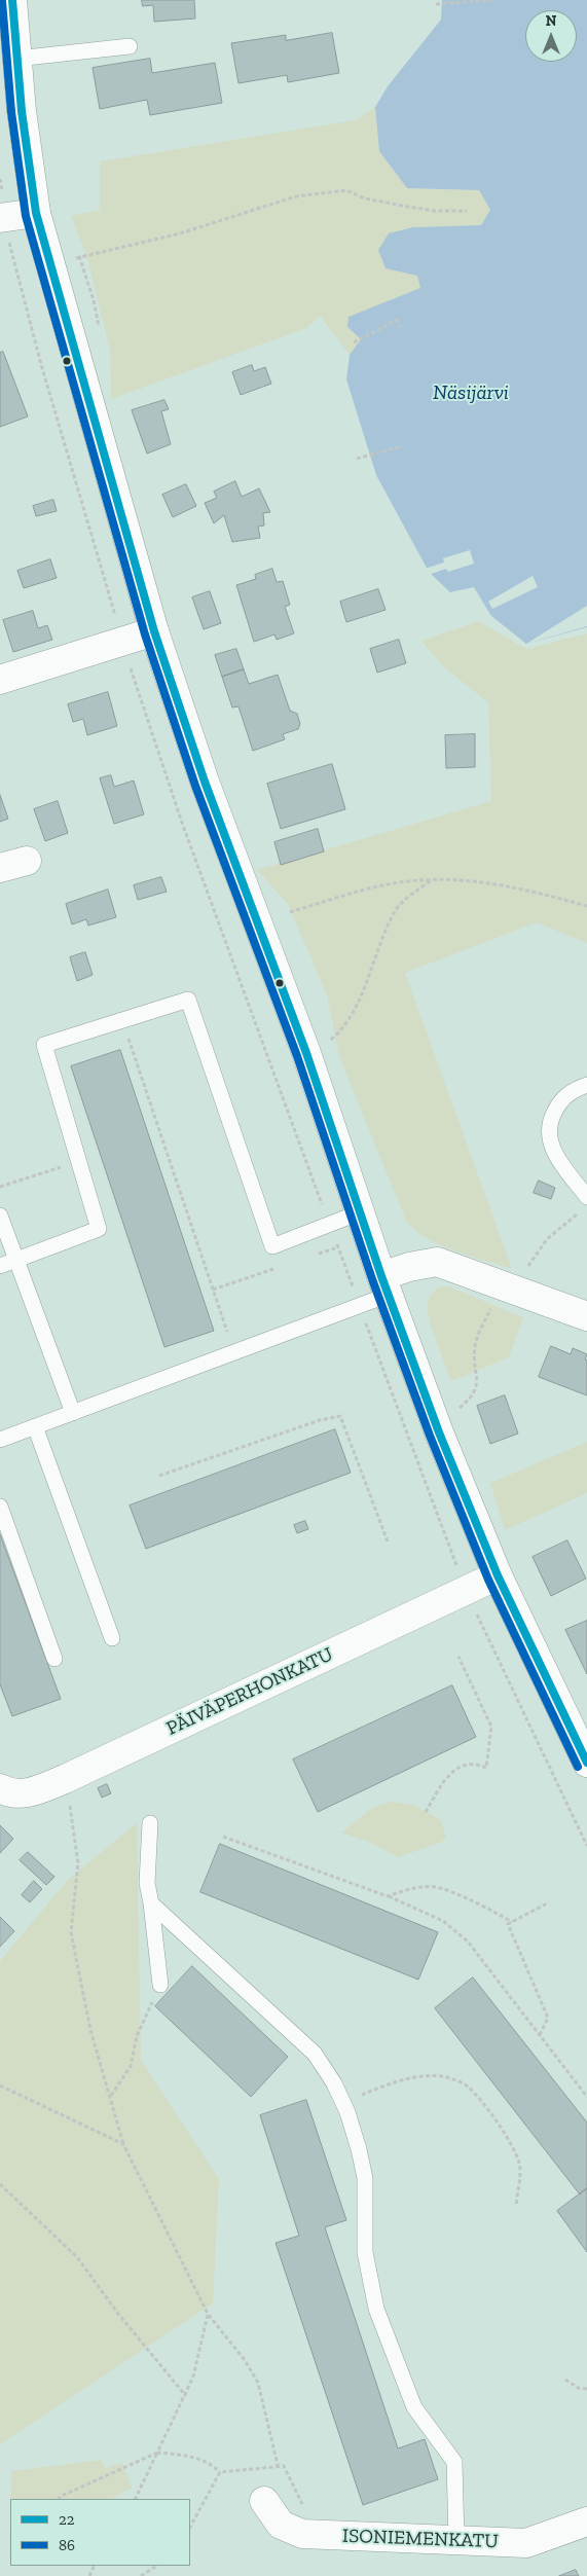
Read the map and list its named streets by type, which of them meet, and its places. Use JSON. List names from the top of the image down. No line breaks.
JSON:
{"streets":{"main road":["PÄIVÄPERHONKATU","ISONIEMENKATU"]},"water":["Näsijärvi"],"lines":["transit line 22","transit line 86"],"legend":["22","86"],"north":"top"}
